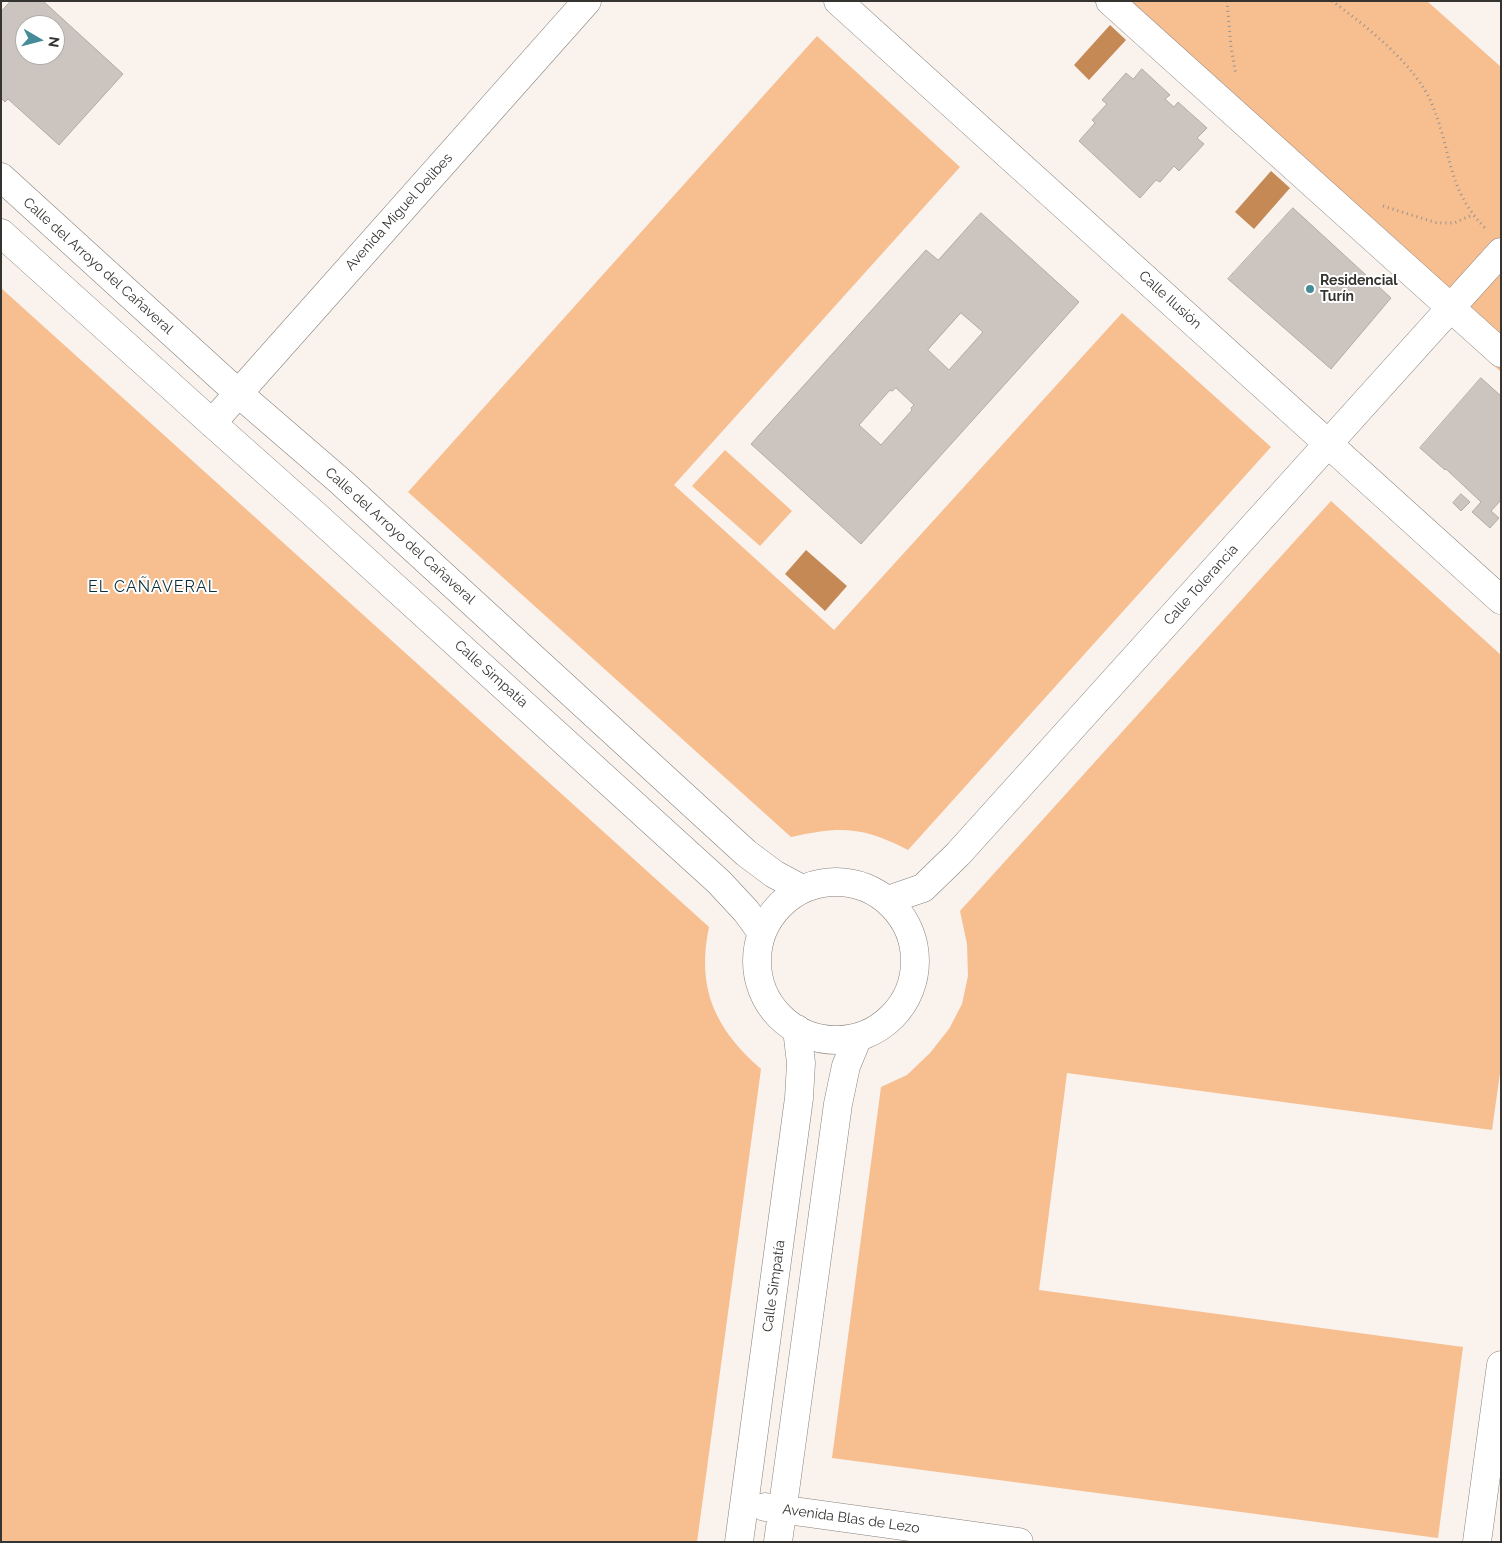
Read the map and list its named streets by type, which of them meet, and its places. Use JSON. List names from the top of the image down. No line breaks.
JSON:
{"streets":{"main road":["Avenida Miguel Delibes","Calle del Arroyo del Cañaveral","Calle Ilusión","Calle Tolerancia","Calle Simpatía","Avenida Blas de Lezo"]},"crossings":[["Avenida Miguel Delibes","Calle del Arroyo del Cañaveral"],["Avenida Miguel Delibes","Calle Simpatía"],["Calle del Arroyo del Cañaveral","Calle Tolerancia"],["Calle del Arroyo del Cañaveral","Calle Simpatía"],["Calle Ilusión","Calle Tolerancia"],["Calle Tolerancia","Calle Simpatía"],["Calle Simpatía","Avenida Blas de Lezo"]],"districts":["EL CAÑAVERAL"],"places":["Residencial Turín"],"north":"right"}
